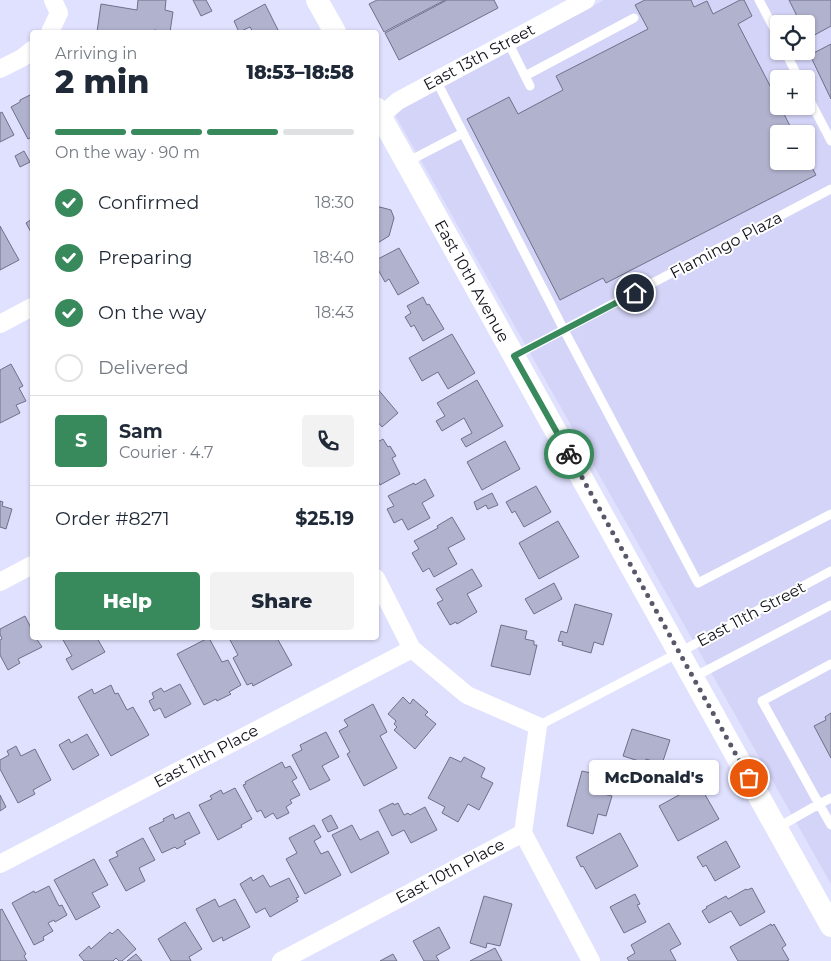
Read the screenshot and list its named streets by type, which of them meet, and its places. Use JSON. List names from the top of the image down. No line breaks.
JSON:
{"streets":{"street":["East 13th Street","East 10th Avenue","East 11th Place","East 10th Place"],"lane":["Flamingo Plaza","East 11th Street"]},"crossings":[["Flamingo Plaza","East 10th Avenue"],["East 10th Avenue","East 11th Street"],["East 11th Street","East 10th Place"]],"places":["McDonald's"],"page":{"map_buttons":["+","−"],"heading":["2 min","Arriving in","18:53–18:58"],"panel":["Sam","Courier · 4.7","Order #8271","$25.19"],"bar":"On the way · 90 m","list":[["Confirmed","18:30"],["Preparing","18:40"],["On the way","18:43"],"Delivered"],"round":"S","buttons":["Help","Share"],"bubble":"McDonald's"}}
